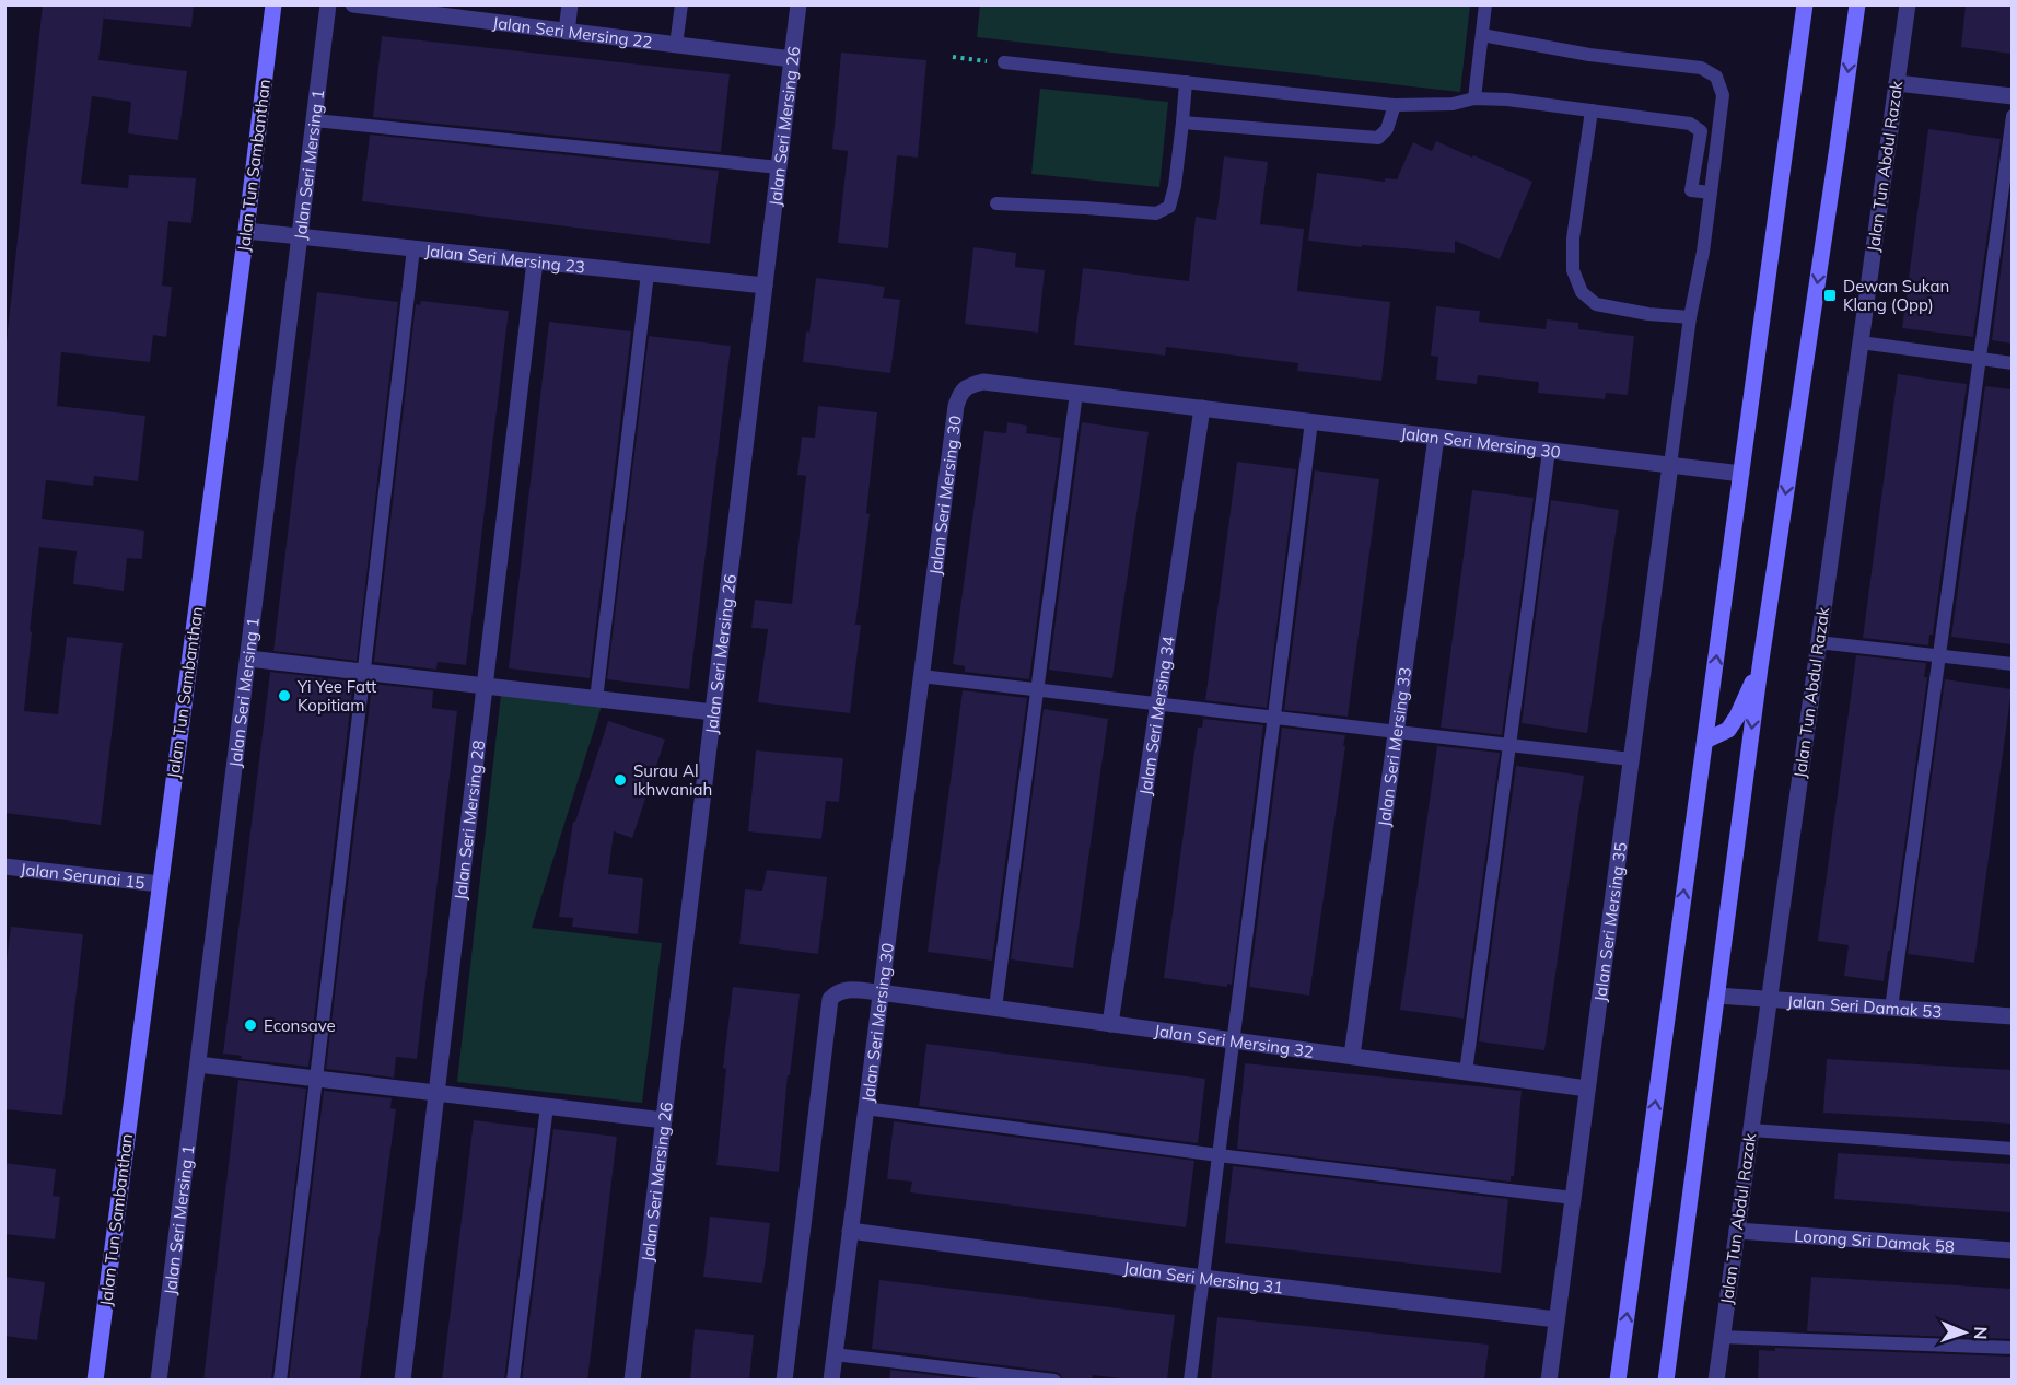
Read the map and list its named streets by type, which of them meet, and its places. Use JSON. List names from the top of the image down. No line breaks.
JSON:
{"streets":{"main road":["Jalan Tun Sambanthan"],"street":["Jalan Seri Mersing 22","Jalan Seri Mersing 26","Jalan Seri Mersing 1","Jalan Tun Abdul Razak","Jalan Seri Mersing 23","Jalan Seri Mersing 30","Jalan Seri Mersing 34","Jalan Seri Mersing 33","Jalan Seri Mersing 28","Jalan Serunai 15","Jalan Seri Mersing 35","Jalan Seri Damak 53","Jalan Seri Mersing 32","Lorong Sri Damak 58","Jalan Seri Mersing 31"]},"crossings":[["Jalan Seri Mersing 22","Jalan Seri Mersing 26"],["Jalan Seri Mersing 26","Jalan Seri Mersing 23"],["Jalan Tun Sambanthan","Jalan Seri Mersing 23"],["Jalan Tun Sambanthan","Jalan Serunai 15"],["Jalan Seri Mersing 1","Jalan Seri Mersing 23"],["Jalan Tun Abdul Razak","Jalan Seri Damak 53"],["Jalan Tun Abdul Razak","Lorong Sri Damak 58"],["Jalan Seri Mersing 23","Jalan Seri Mersing 28"],["Jalan Seri Mersing 30","Jalan Seri Mersing 34"],["Jalan Seri Mersing 30","Jalan Seri Mersing 33"],["Jalan Seri Mersing 30","Jalan Seri Mersing 35"],["Jalan Seri Mersing 30","Jalan Seri Mersing 32"],["Jalan Seri Mersing 30","Jalan Seri Mersing 31"],["Jalan Seri Mersing 34","Jalan Seri Mersing 32"],["Jalan Seri Mersing 33","Jalan Seri Mersing 32"],["Jalan Seri Mersing 35","Jalan Seri Mersing 32"],["Jalan Seri Mersing 35","Jalan Seri Mersing 31"]],"places":{"transit":["Dewan Sukan Klang (Opp)"],"other":["Yi Yee Fatt Kopitiam","Surau Al Ikhwaniah","Econsave"]},"north":"right"}
